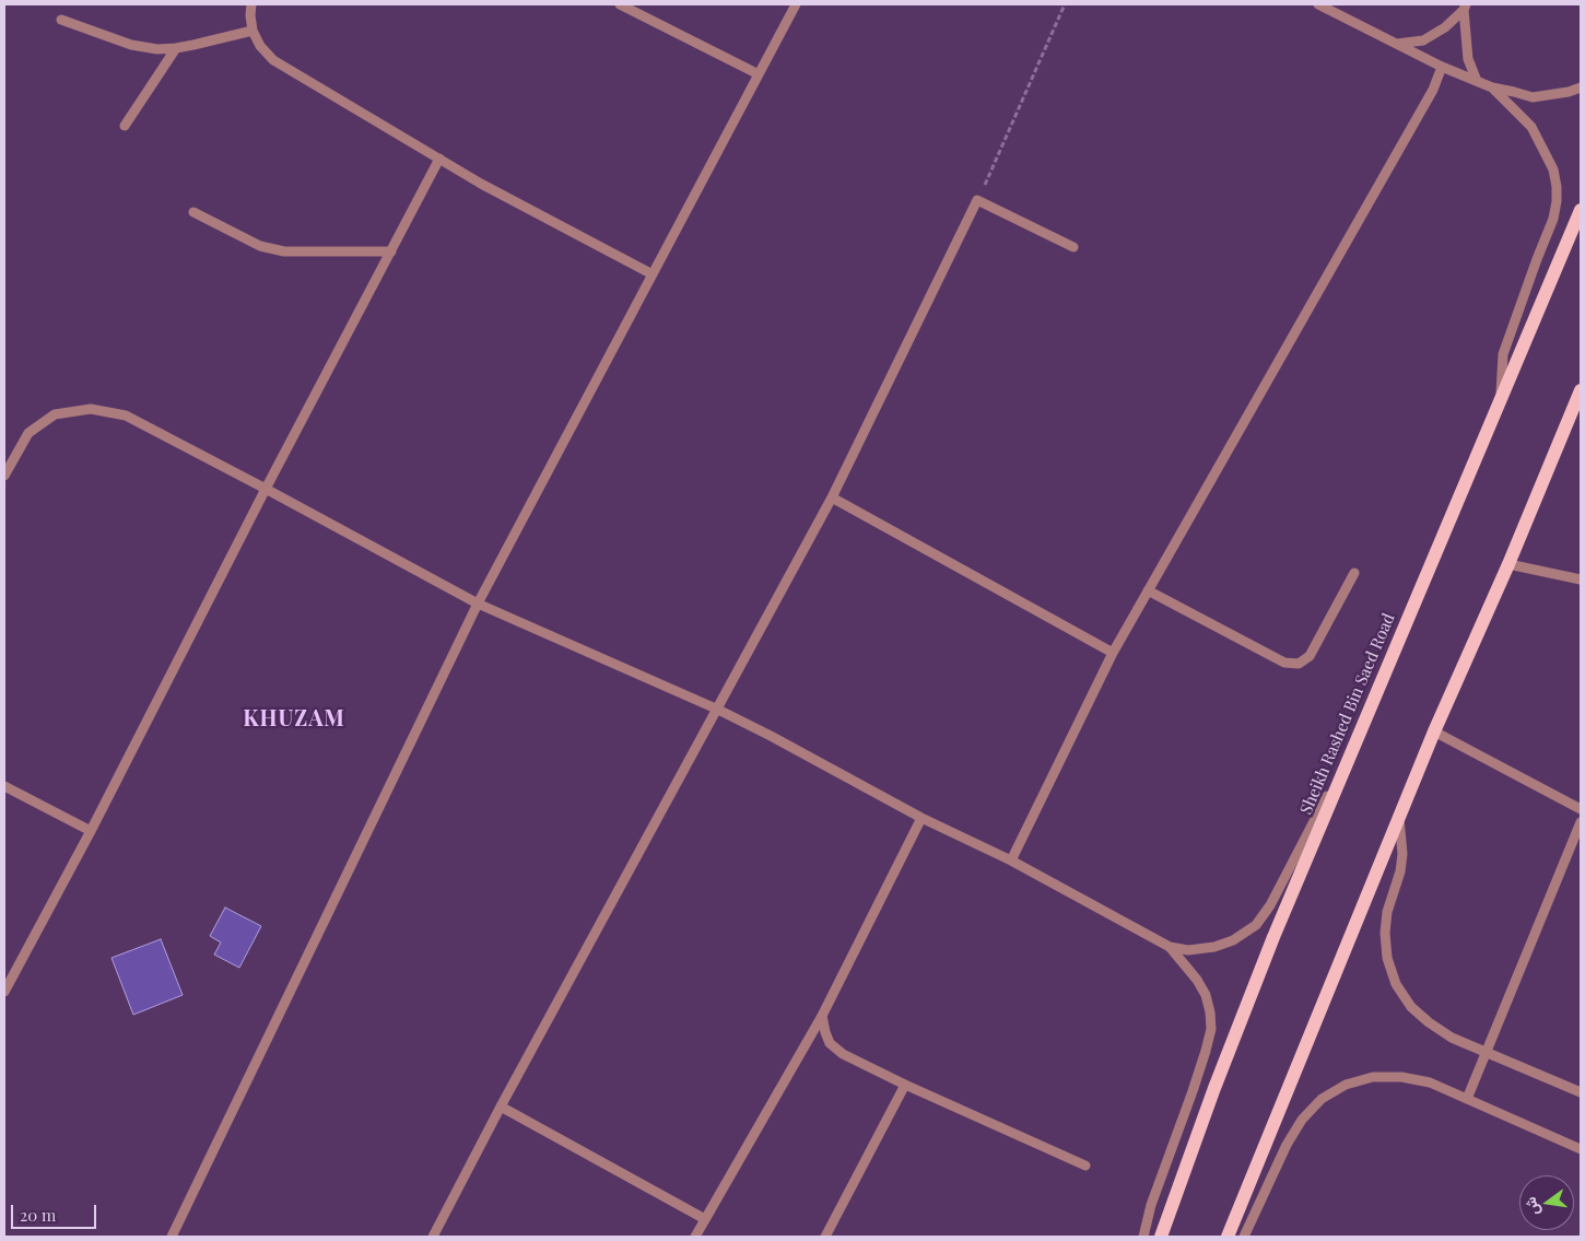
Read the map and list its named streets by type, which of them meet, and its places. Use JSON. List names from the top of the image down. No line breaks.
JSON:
{"streets":{"main road":["Sheikh Rashed Bin Saed Road"]},"districts":["KHUZAM"],"scale_bar":"20 m","north":"left"}
